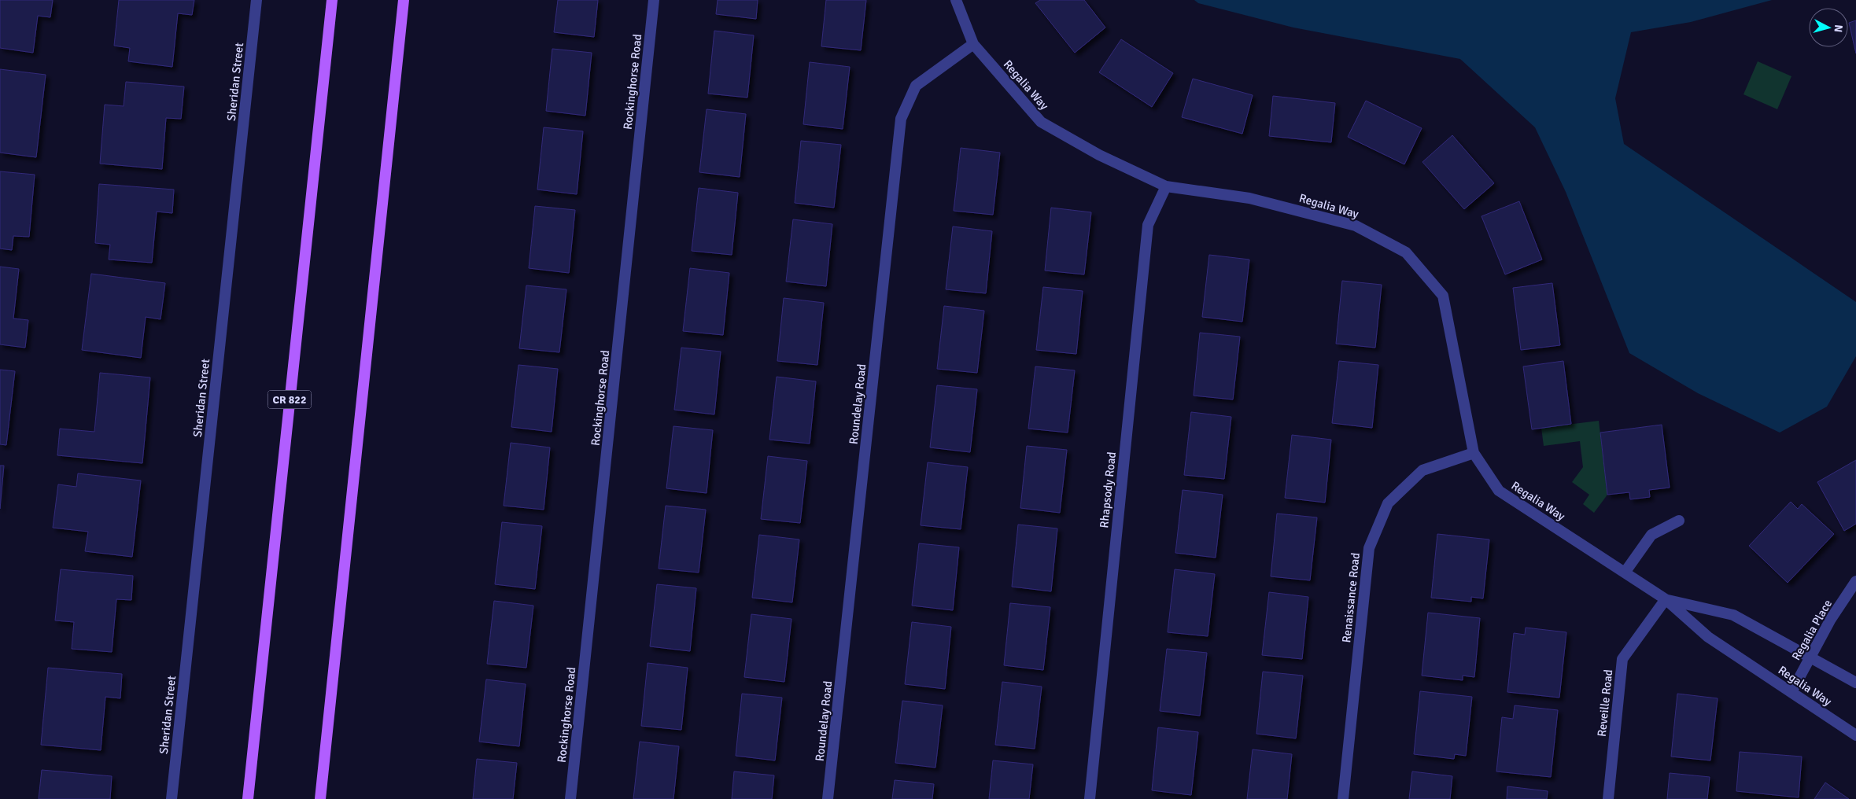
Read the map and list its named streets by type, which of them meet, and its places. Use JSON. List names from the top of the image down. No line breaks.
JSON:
{"streets":{"main road":["CR 822"],"street":["Sheridan Street","Rockinghorse Road","Regalia Way","Roundelay Road","Rhapsody Road","Renaissance Road","Regalia Place","Reveille Road"]},"crossings":[["Regalia Way","Roundelay Road"],["Regalia Way","Rhapsody Road"],["Regalia Way","Renaissance Road"],["Regalia Way","Regalia Place"],["Regalia Way","Reveille Road"]],"north":"right"}
